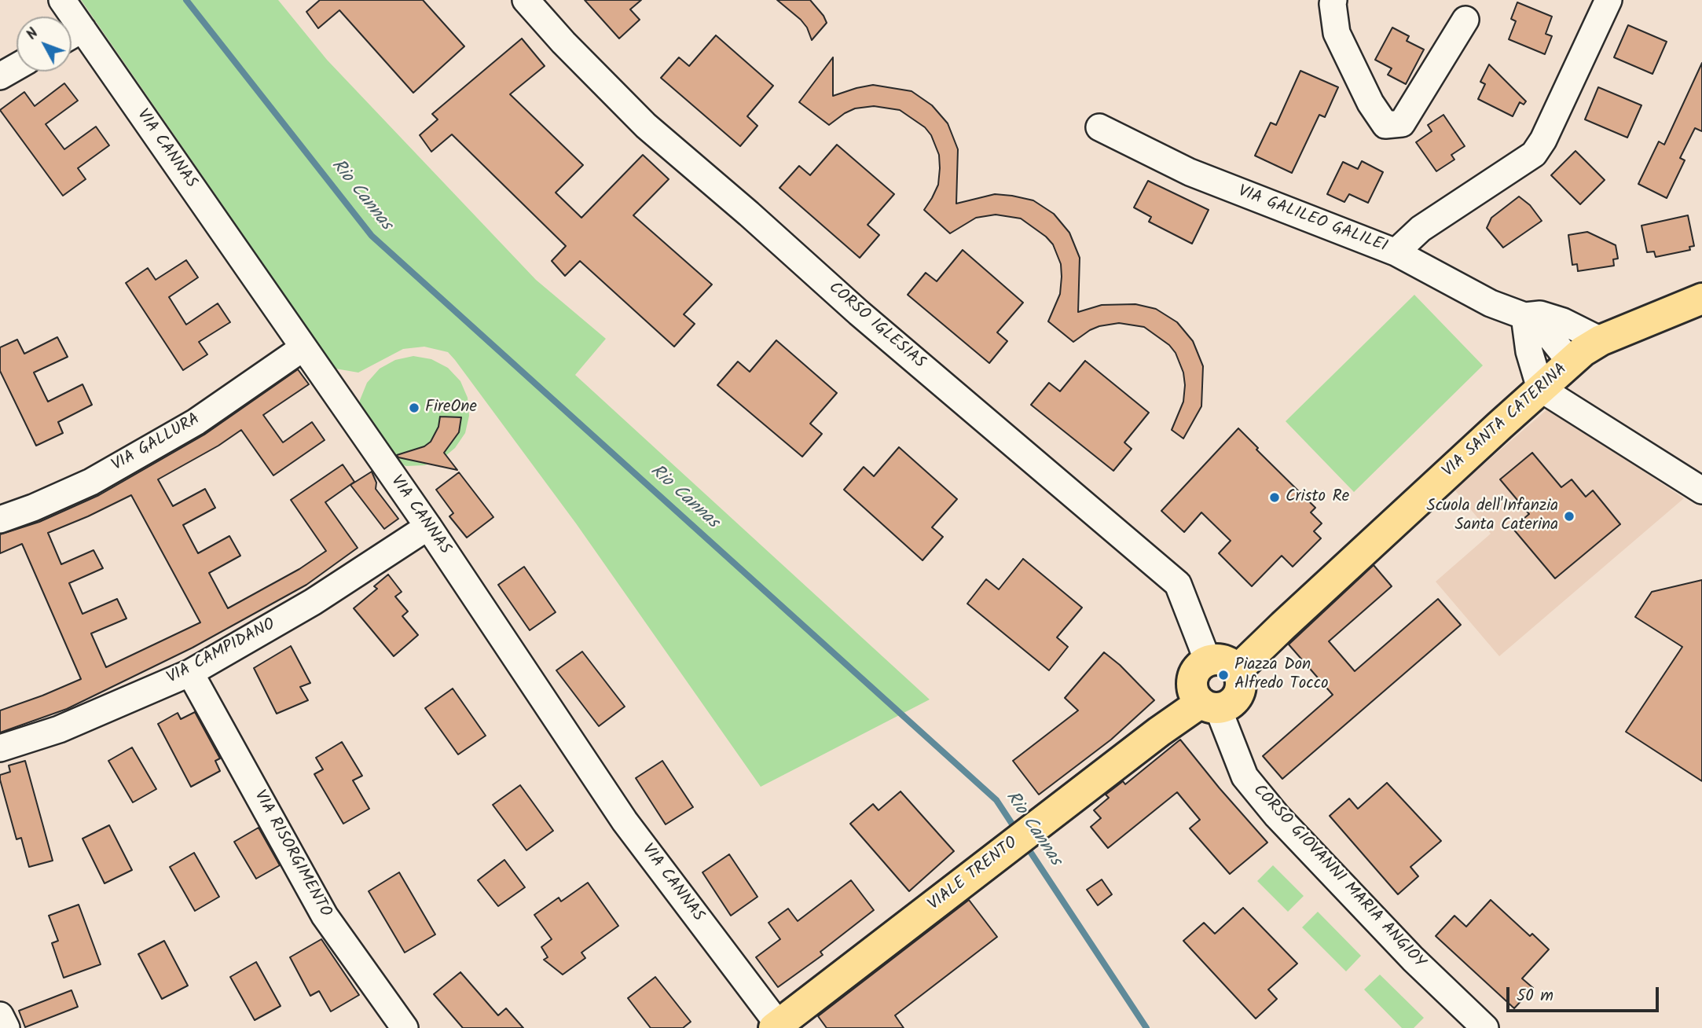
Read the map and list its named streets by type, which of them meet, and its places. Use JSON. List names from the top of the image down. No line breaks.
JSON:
{"streets":{"main road":["VIA SANTA CATERINA","VIALE TRENTO"],"street":["VIA CANNAS","VIA GALILEO GALILEI","CORSO IGLESIAS","VIA GALLURA","VIA CAMPIDANO","VIA RISORGIMENTO","CORSO GIOVANNI MARIA ANGIOY"]},"crossings":[["VIA CANNAS","VIA GALLURA"],["VIA CANNAS","VIA CAMPIDANO"],["VIA CANNAS","VIALE TRENTO"],["VIA GALILEO GALILEI","VIA SANTA CATERINA"],["CORSO IGLESIAS","VIA SANTA CATERINA"],["CORSO IGLESIAS","VIALE TRENTO"],["CORSO IGLESIAS","CORSO GIOVANNI MARIA ANGIOY"],["VIA SANTA CATERINA","VIALE TRENTO"],["VIA SANTA CATERINA","CORSO GIOVANNI MARIA ANGIOY"],["VIA CAMPIDANO","VIA RISORGIMENTO"],["VIALE TRENTO","CORSO GIOVANNI MARIA ANGIOY"]],"water":["Rio Cannas"],"places":["FireOne","Cristo Re","Scuola dell'Infanzia Santa Caterina","Piazza Don Alfredo Tocco"],"scale_bar":"50 m","north":"top left"}
